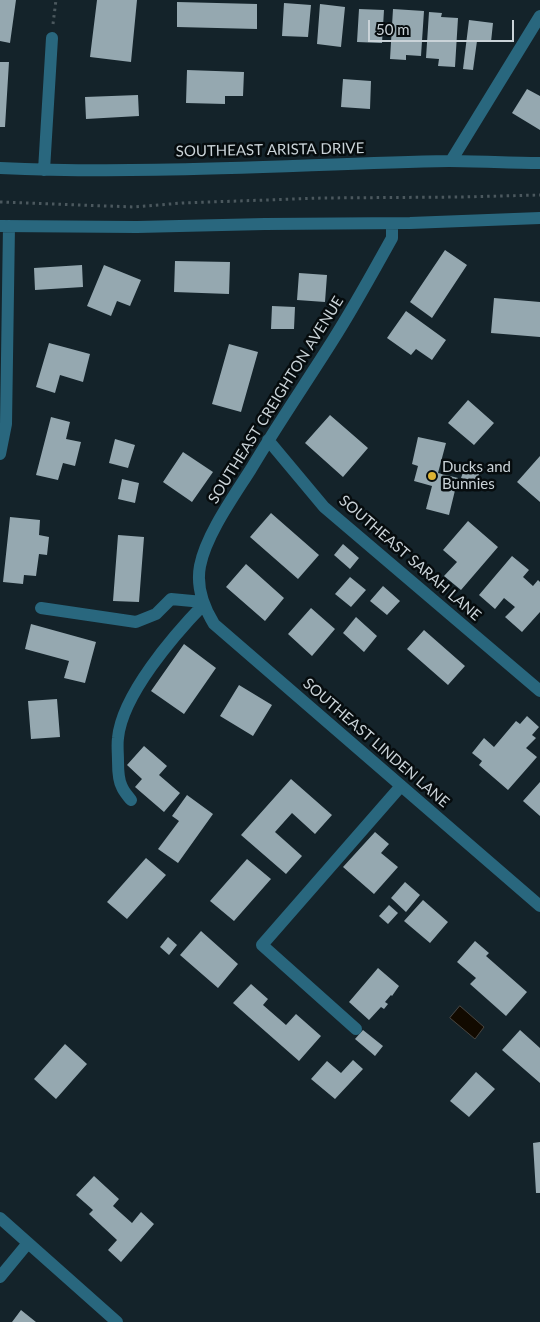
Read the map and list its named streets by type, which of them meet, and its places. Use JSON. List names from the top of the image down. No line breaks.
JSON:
{"streets":{"street":["SOUTHEAST ARISTA DRIVE","SOUTHEAST CREIGHTON AVENUE","SOUTHEAST SARAH LANE","SOUTHEAST LINDEN LANE"]},"crossings":[["SOUTHEAST CREIGHTON AVENUE","SOUTHEAST SARAH LANE"],["SOUTHEAST CREIGHTON AVENUE","SOUTHEAST LINDEN LANE"]],"places":["Ducks and Bunnies"],"scale_bar":"50 m"}
